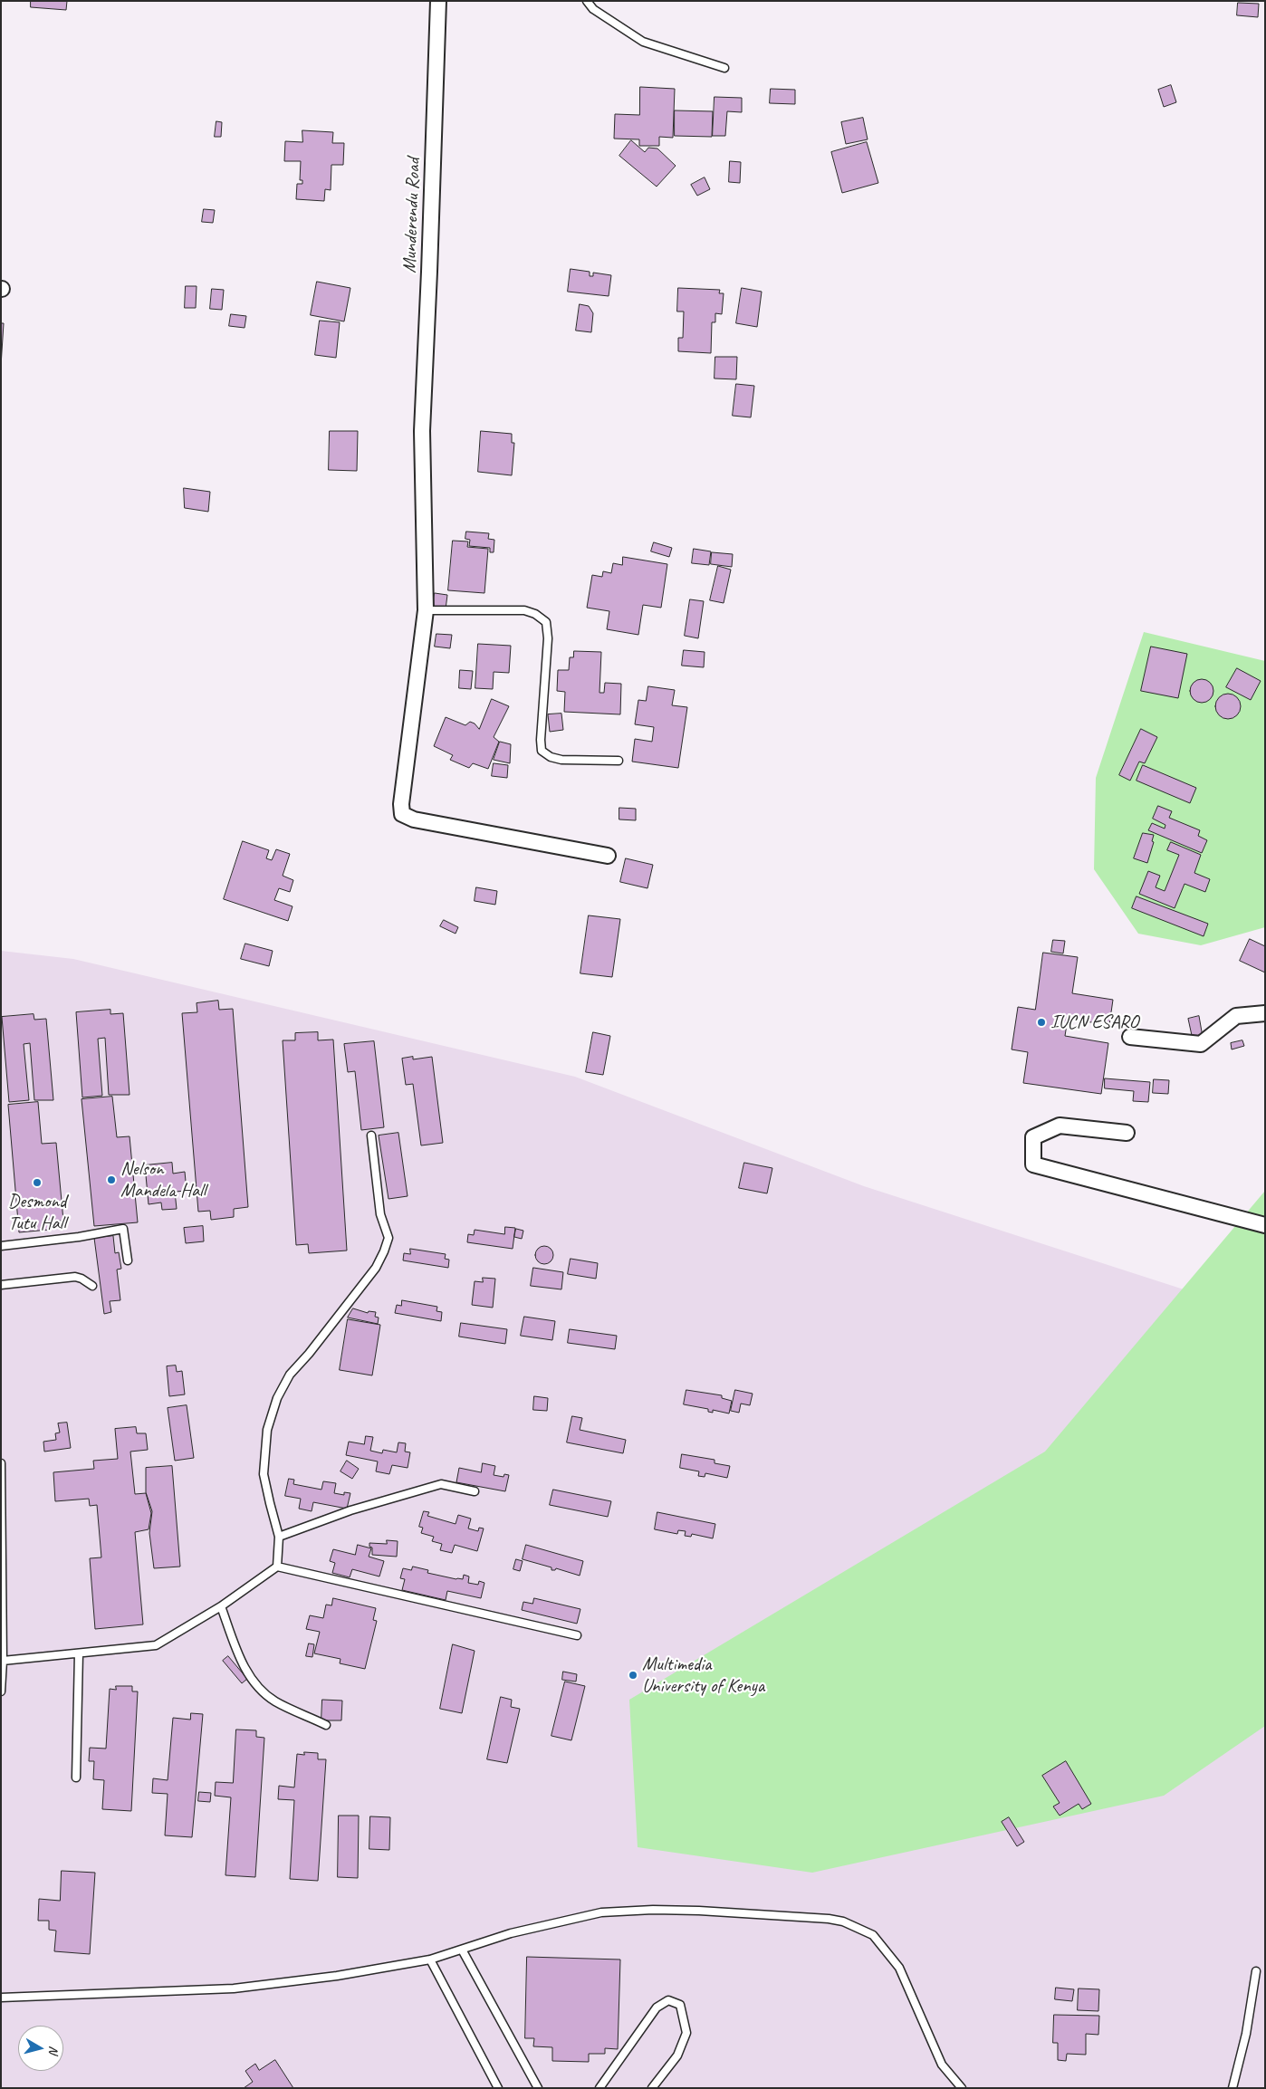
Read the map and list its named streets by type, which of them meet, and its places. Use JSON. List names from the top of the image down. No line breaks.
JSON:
{"streets":{"street":["Munderendu Road"]},"places":["IUCN ESARO","Nelson Mandela Hall","Desmond Tutu Hall","Multimedia University of Kenya"],"north":"right"}
